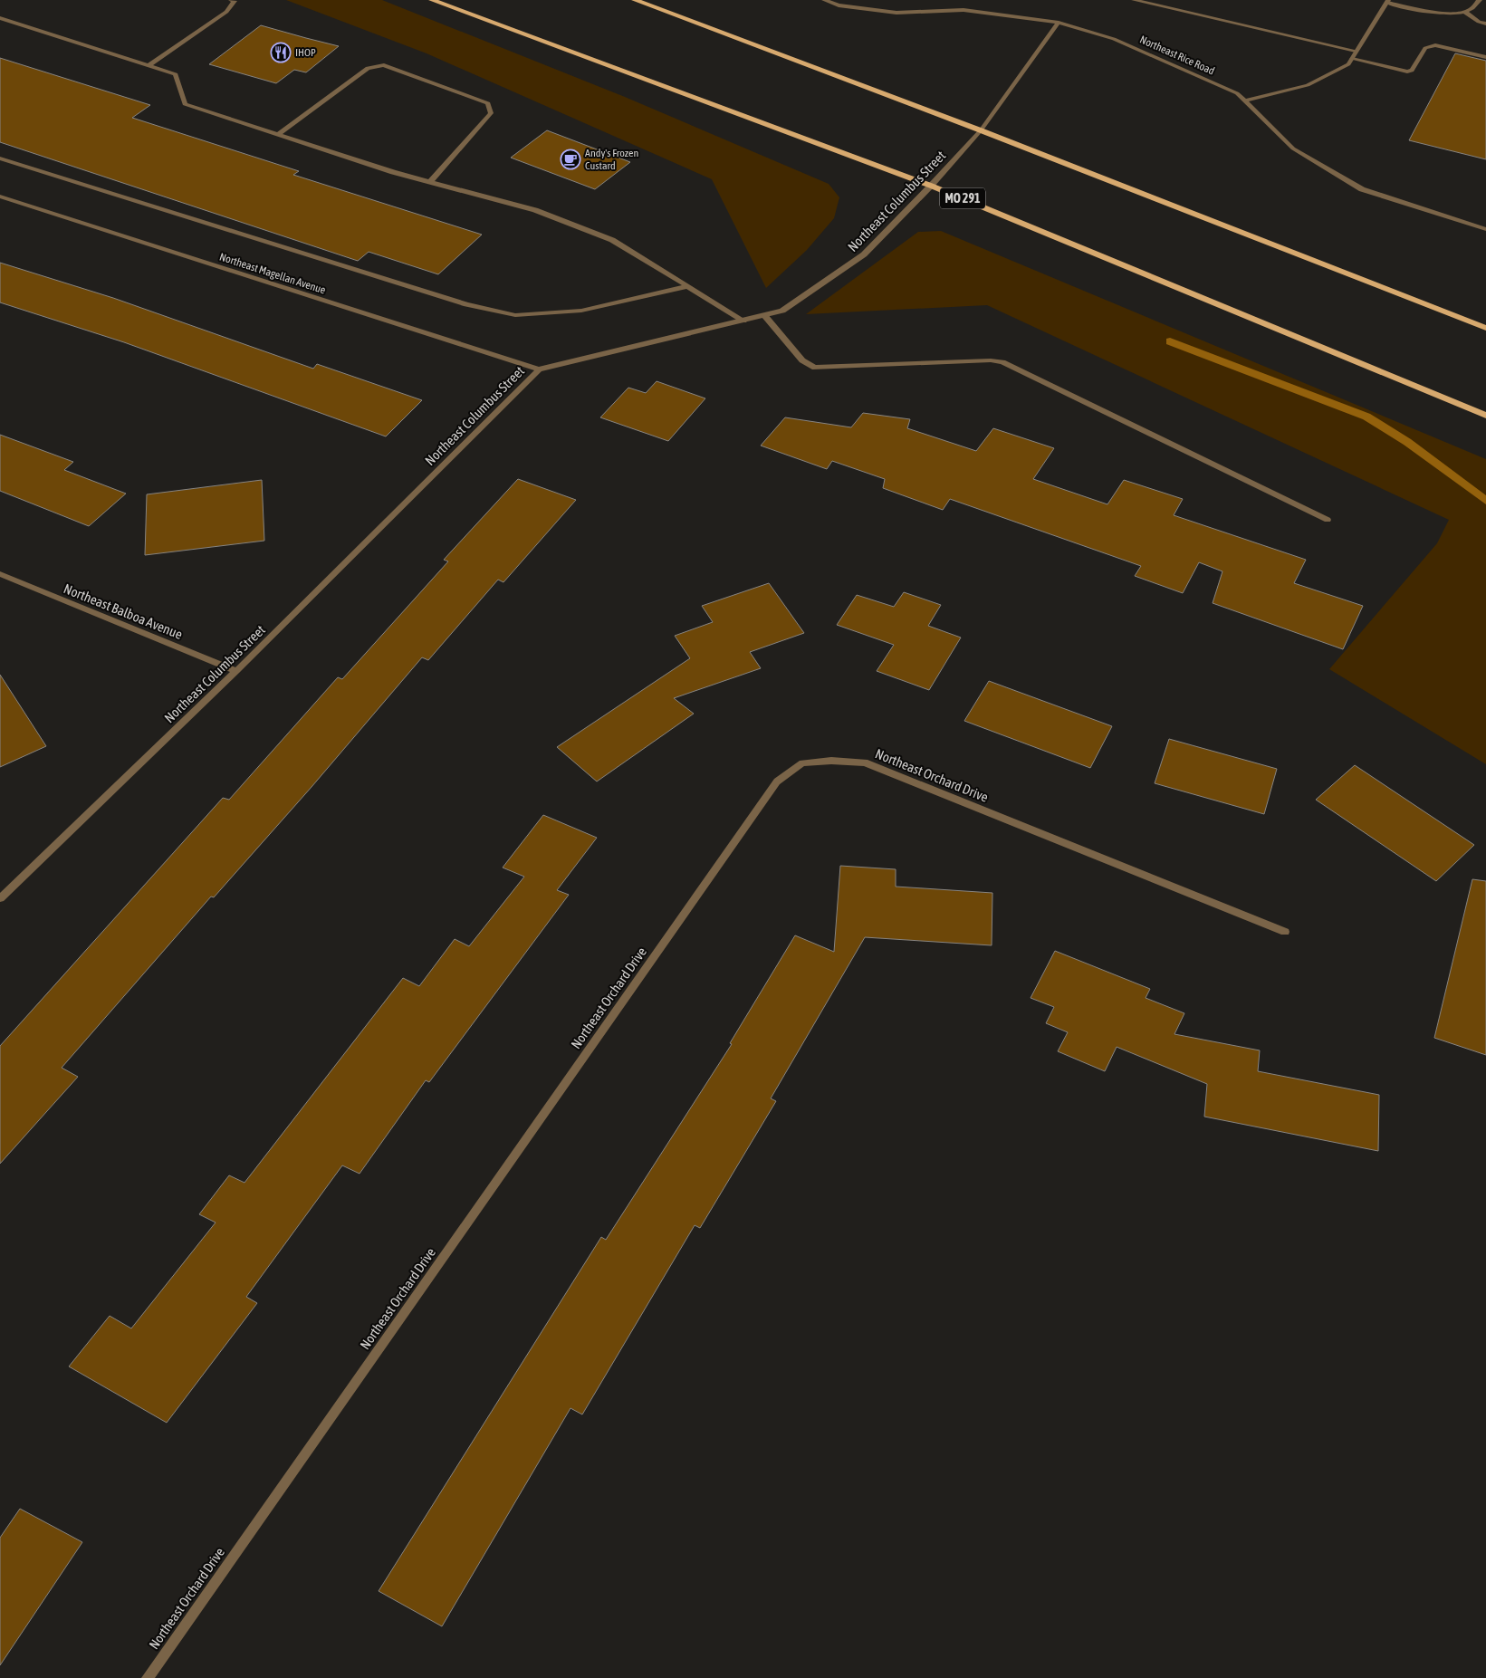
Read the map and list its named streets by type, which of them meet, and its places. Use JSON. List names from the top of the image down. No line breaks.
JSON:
{"streets":{"main road":["MO 291"],"street":["Northeast Rice Road","Northeast Columbus Street","Northeast Magellan Avenue","Northeast Balboa Avenue","Northeast Orchard Drive"]},"crossings":[["Northeast Rice Road","Northeast Columbus Street"],["MO 291","Northeast Columbus Street"],["Northeast Columbus Street","Northeast Magellan Avenue"],["Northeast Columbus Street","Northeast Balboa Avenue"]],"places":{"restaurant":["IHOP"],"cafe":["Andy's Frozen Custard"]}}
